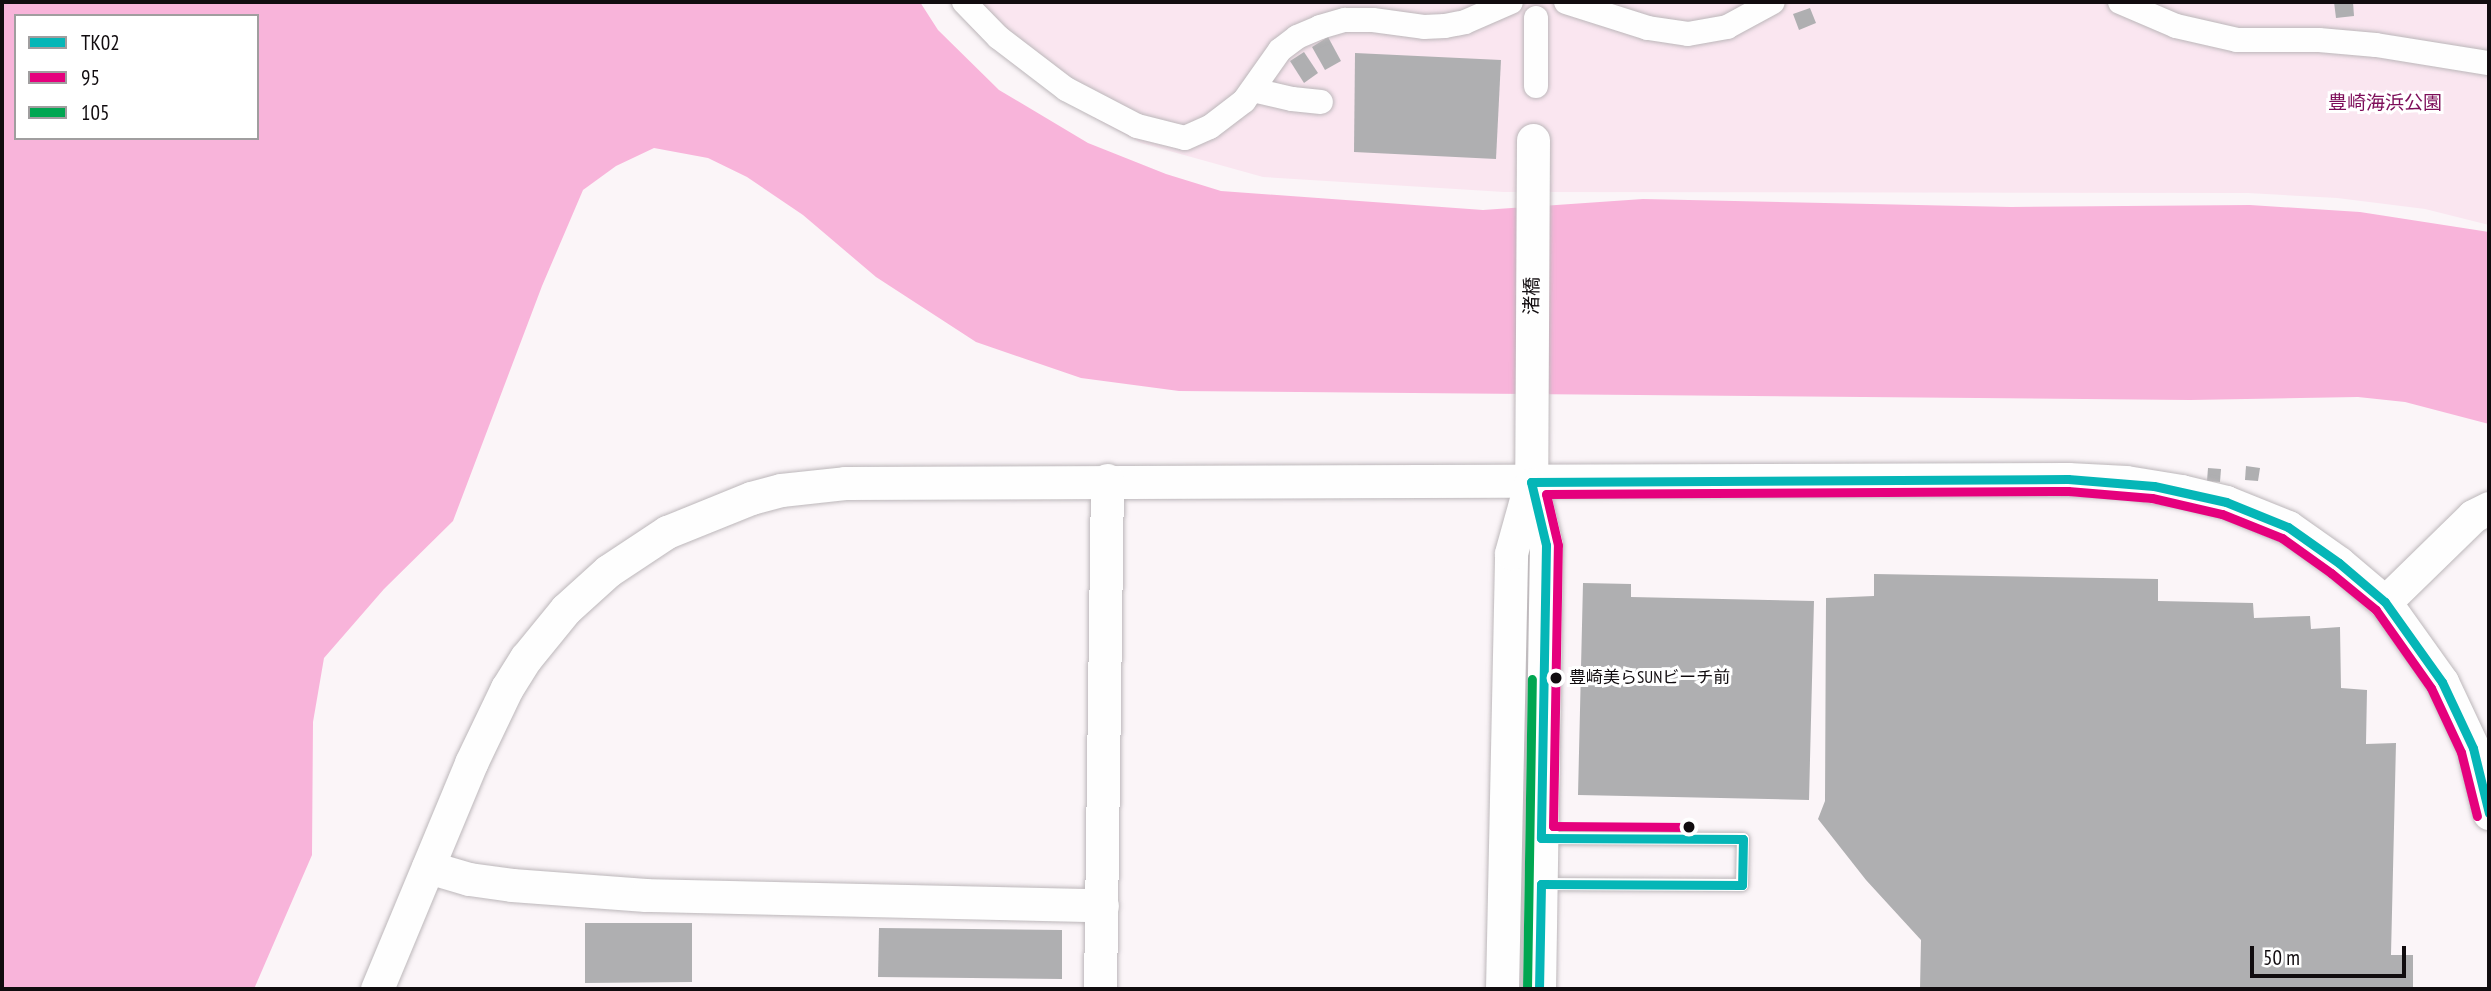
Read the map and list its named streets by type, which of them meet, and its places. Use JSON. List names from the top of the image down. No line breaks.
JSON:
{"streets":{"street":["渚橋"]},"parks":["豊崎海浜公園"],"places":["豊崎美らSUNビーチ前"],"lines":["transit line TK02","transit line 95","transit line 105"],"legend":["TK02","95","105"],"scale_bar":"50 m"}
